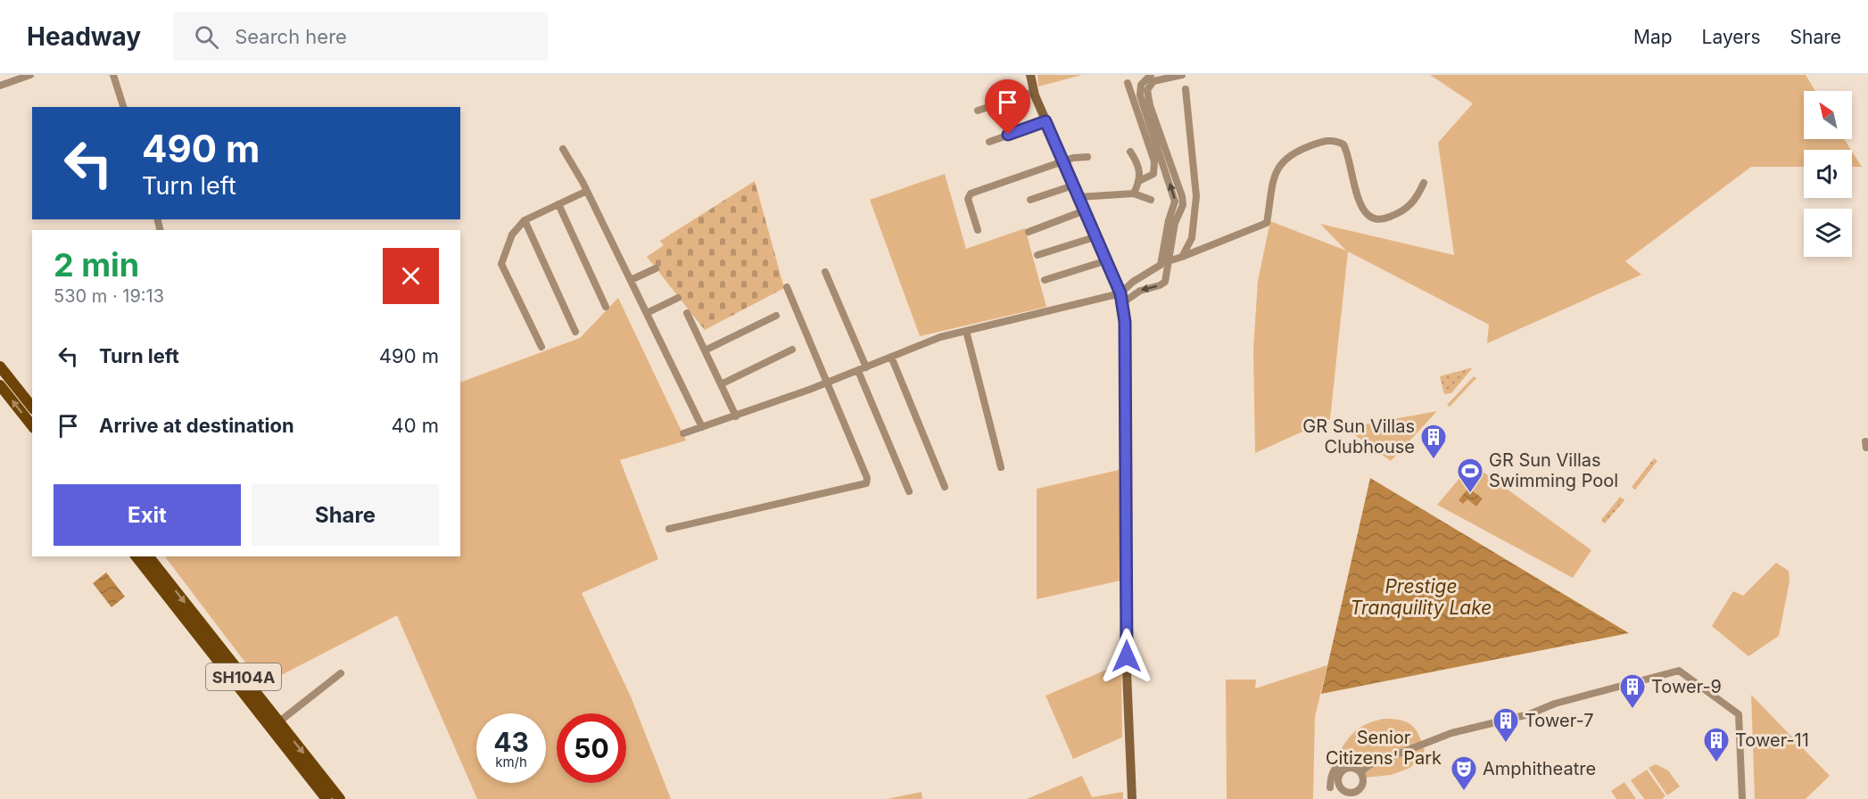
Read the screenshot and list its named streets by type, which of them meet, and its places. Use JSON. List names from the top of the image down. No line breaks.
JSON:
{"streets":{"main road":["SH104A"]},"water":["Prestige Tranquility Lake"],"parks":["Senior Citizens' Park"],"places":{"building":["GR Sun Villas Clubhouse","Tower-9","Tower-7","Tower-11"],"sports":["GR Sun Villas Swimming Pool"],"theatre":["Amphitheatre"]},"north":"top left","page":{"header":"Headway","search":"Search here","nav":["Map","Layers","Share"],"turn":["490 m","Turn left"],"heading":["2 min","530 m · 19:13"],"list":[{"name":"Turn left","value":"490 m"},{"name":"Arrive at destination","value":"40 m"}],"buttons":["Exit","Share"],"speed":"43 km/h","limit":"50"}}
